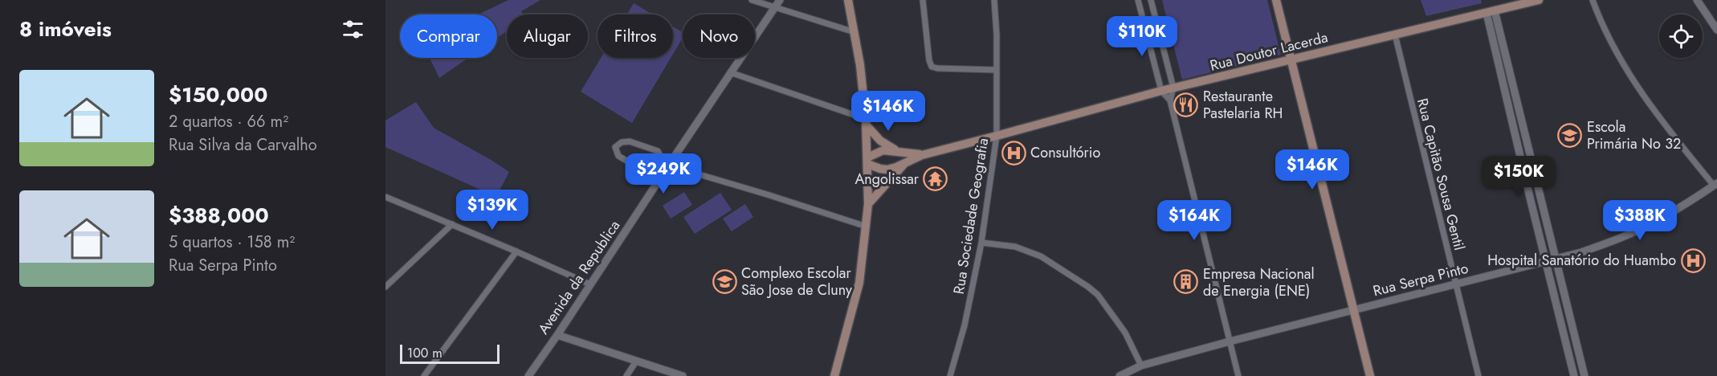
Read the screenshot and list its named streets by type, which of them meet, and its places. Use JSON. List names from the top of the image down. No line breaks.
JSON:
{"streets":{"main road":["Rua Doutor Lacerda"],"street":["Rua Capitão Sousa Gentil","Rua Sociedade Geografia","Avenida da Republica","Rua Serpa Pinto"]},"crossings":[["Rua Doutor Lacerda","Rua Capitão Sousa Gentil"],["Rua Doutor Lacerda","Rua Sociedade Geografia"],["Rua Capitão Sousa Gentil","Rua Serpa Pinto"]],"places":{"restaurant":["Restaurante Pastelaria RH"],"school or university":["Escola Primária No 32","Complexo Escolar São Jose de Cluny"],"hospital":["Consultório","Hospital Sanatório do Huambo"],"temple":["Angolissar"],"building":["Empresa Nacional de Energia (ENE)"]},"scale_bar":"100 m","page":{"heading":"8 imóveis","chip":["Comprar","Alugar","Filtros","Novo"],"price":["$110K","$146K","$146K","$249K","$150K","$139K","$164K","$388K"],"list":[{"name":"$150,000","note":"2 quartos · 66 m² · Rua Silva da Carvalho"},{"name":"$388,000","note":"5 quartos · 158 m² · Rua Serpa Pinto"}],"scale":"100 m"}}
